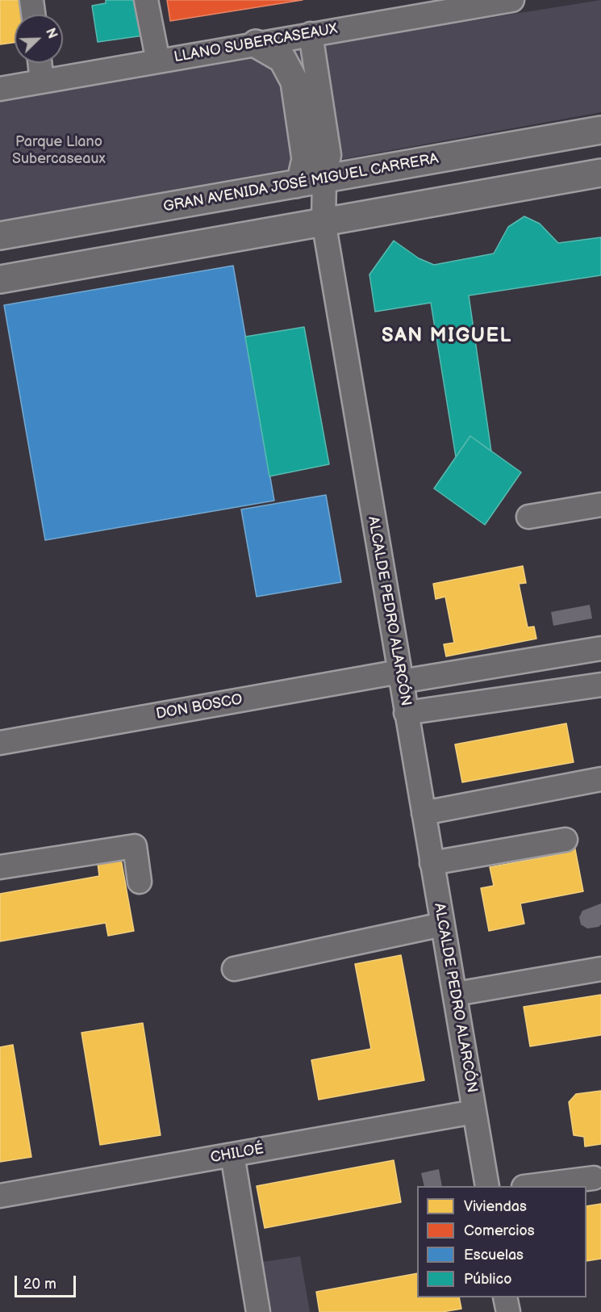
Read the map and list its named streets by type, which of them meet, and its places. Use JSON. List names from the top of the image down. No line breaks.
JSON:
{"streets":{"main road":["GRAN AVENIDA JOSÉ MIGUEL CARRERA"],"street":["LLANO SUBERCASEAUX","ALCALDE PEDRO ALARCÓN","DON BOSCO","CHILOÉ"]},"crossings":[["LLANO SUBERCASEAUX","ALCALDE PEDRO ALARCÓN"],["GRAN AVENIDA JOSÉ MIGUEL CARRERA","ALCALDE PEDRO ALARCÓN"],["ALCALDE PEDRO ALARCÓN","DON BOSCO"],["ALCALDE PEDRO ALARCÓN","CHILOÉ"]],"districts":["SAN MIGUEL"],"parks":["Parque Llano Subercaseaux"],"legend":["Viviendas","Comercios","Escuelas","Público"],"scale_bar":"20 m","north":"top right"}
